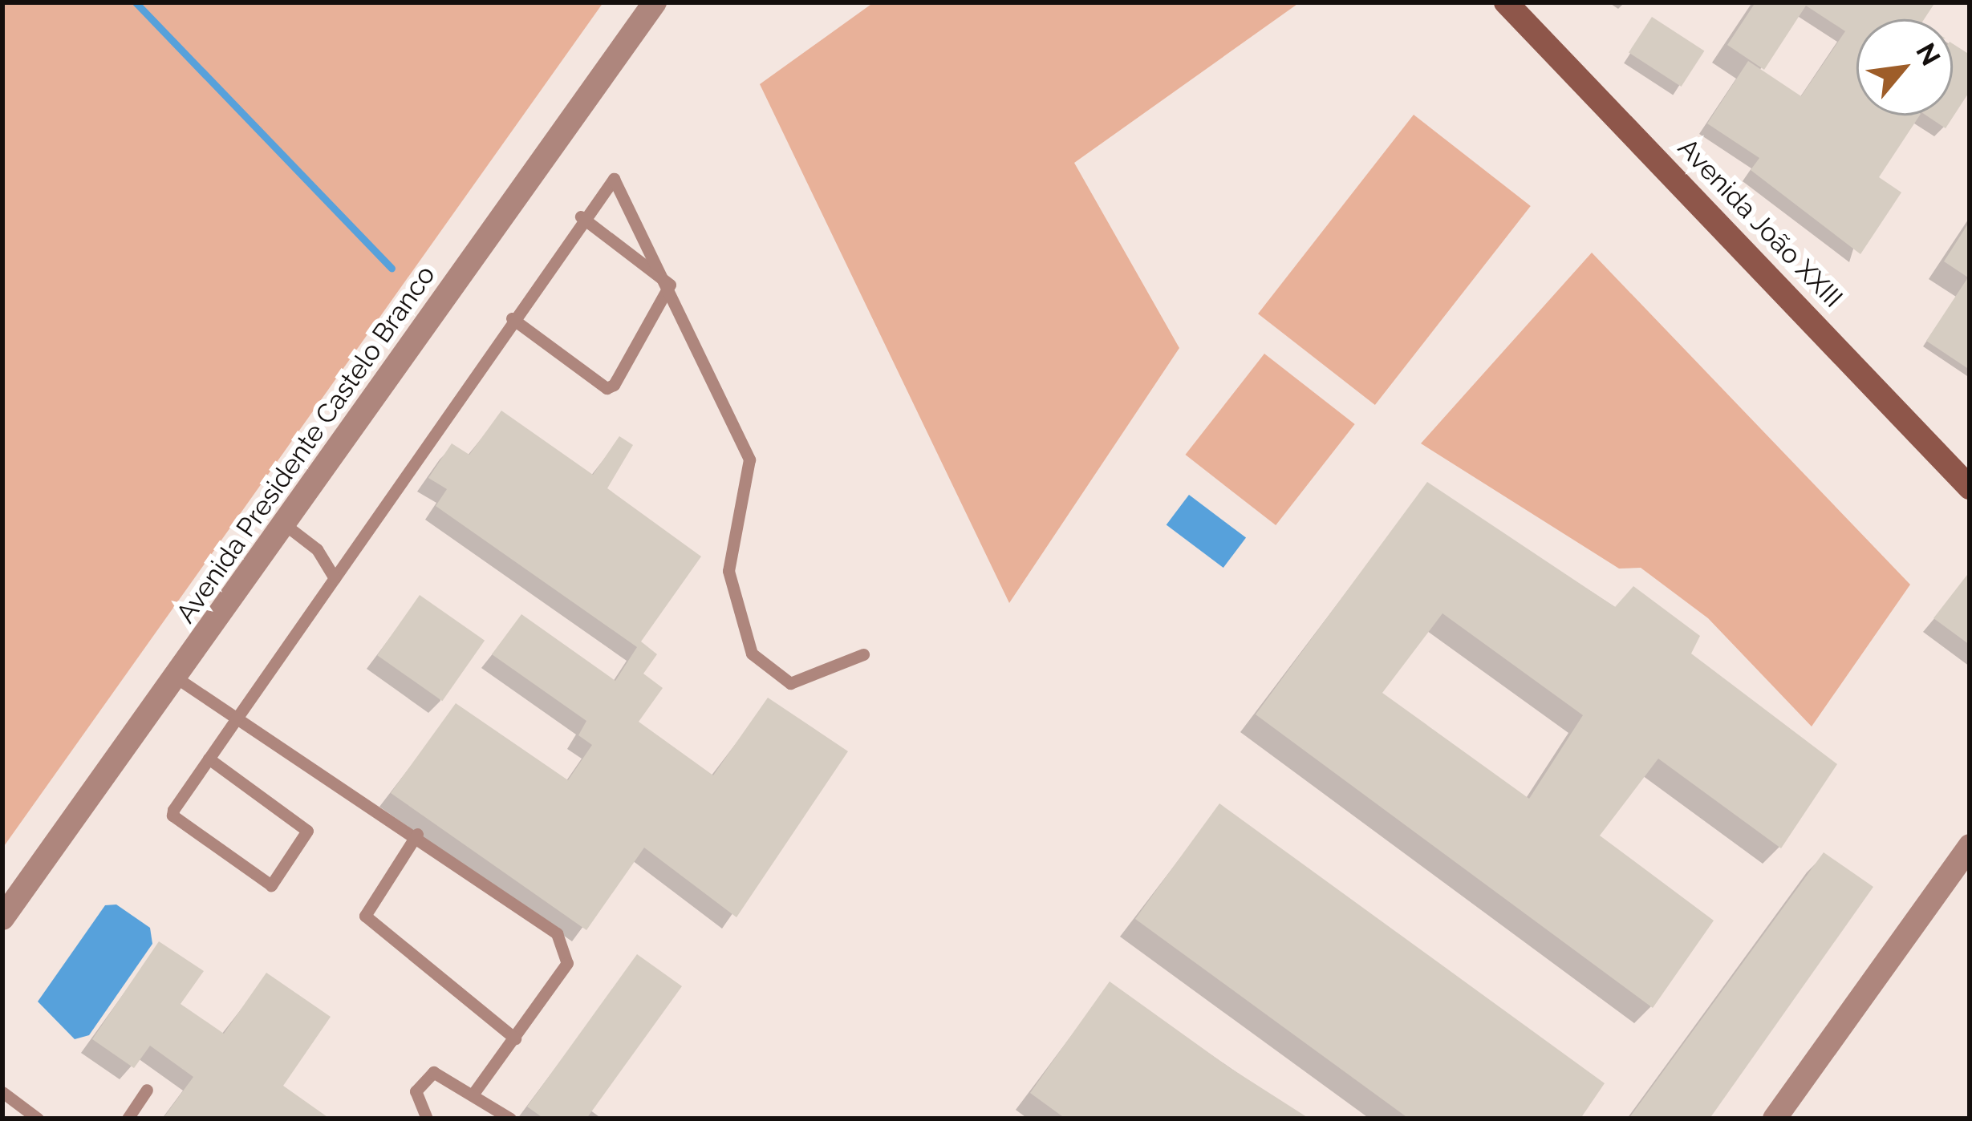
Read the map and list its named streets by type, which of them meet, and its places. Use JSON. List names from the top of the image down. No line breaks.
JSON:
{"streets":{"main road":["Avenida João XXIII"],"street":["Avenida Presidente Castelo Branco"]},"north":"top right"}
